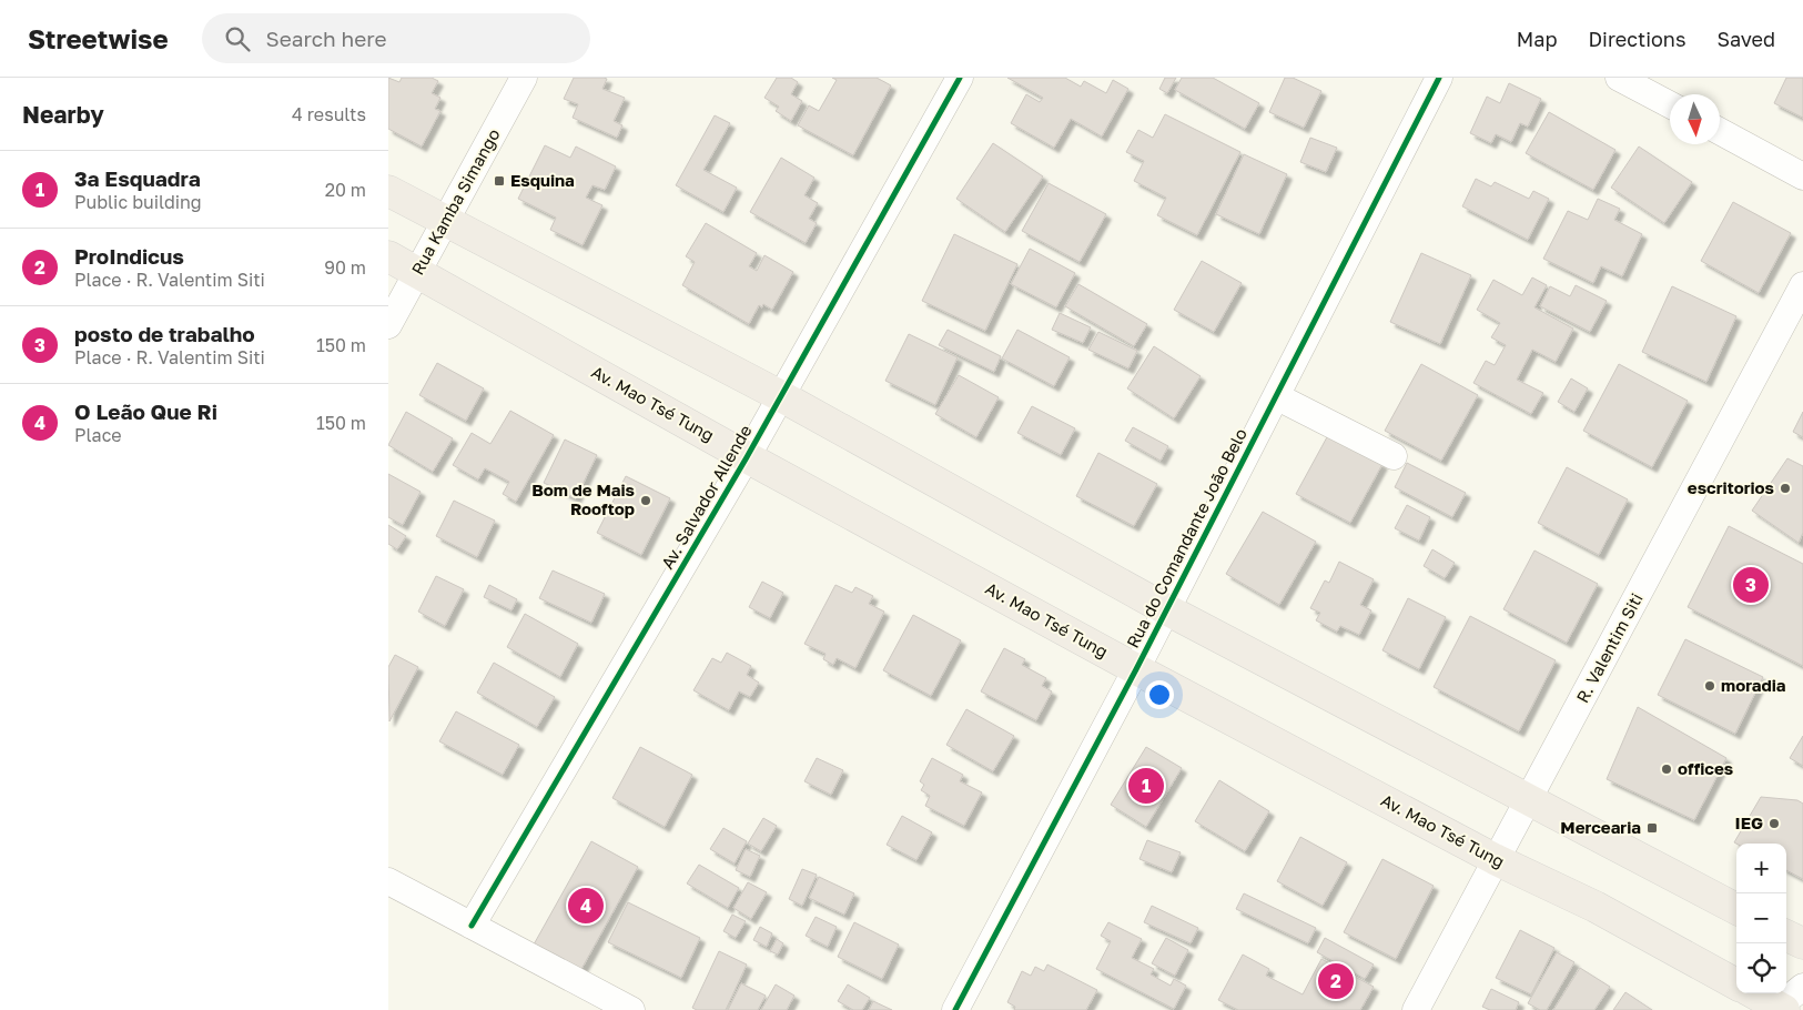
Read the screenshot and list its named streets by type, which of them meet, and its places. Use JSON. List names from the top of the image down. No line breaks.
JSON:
{"streets":{"main road":["Av. Mao Tsé Tung"],"street":["Rua Kamba Simango","Av. Salvador Allende","Rua do Comandante João Belo","R. Valentim Siti"]},"crossings":[["Rua Kamba Simango","Av. Mao Tsé Tung"],["Av. Mao Tsé Tung","Av. Salvador Allende"],["Av. Mao Tsé Tung","Rua do Comandante João Belo"],["Av. Mao Tsé Tung","R. Valentim Siti"]],"places":{"transit":["Esquina","Mercearia"],"other":["escritorios","Bom de Mais Rooftop","moradia","offices","IEG"]},"north":"bottom","page":{"header":"Streetwise","search":"Search here","nav":["Map","Directions","Saved"],"heading":["Nearby","4 results"],"list":[{"mark":"1","name":"3a Esquadra","note":"Public building","value":"20 m"},{"mark":"2","name":"ProIndicus","note":"Place · R. Valentim Siti","value":"90 m"},{"mark":"3","name":"posto de trabalho","note":"Place · R. Valentim Siti","value":"150 m"},{"mark":"4","name":"O Leão Que Ri","note":"Place","value":"150 m"}],"pins":["3","1","4","2"],"map_buttons":["+","−"]}}
